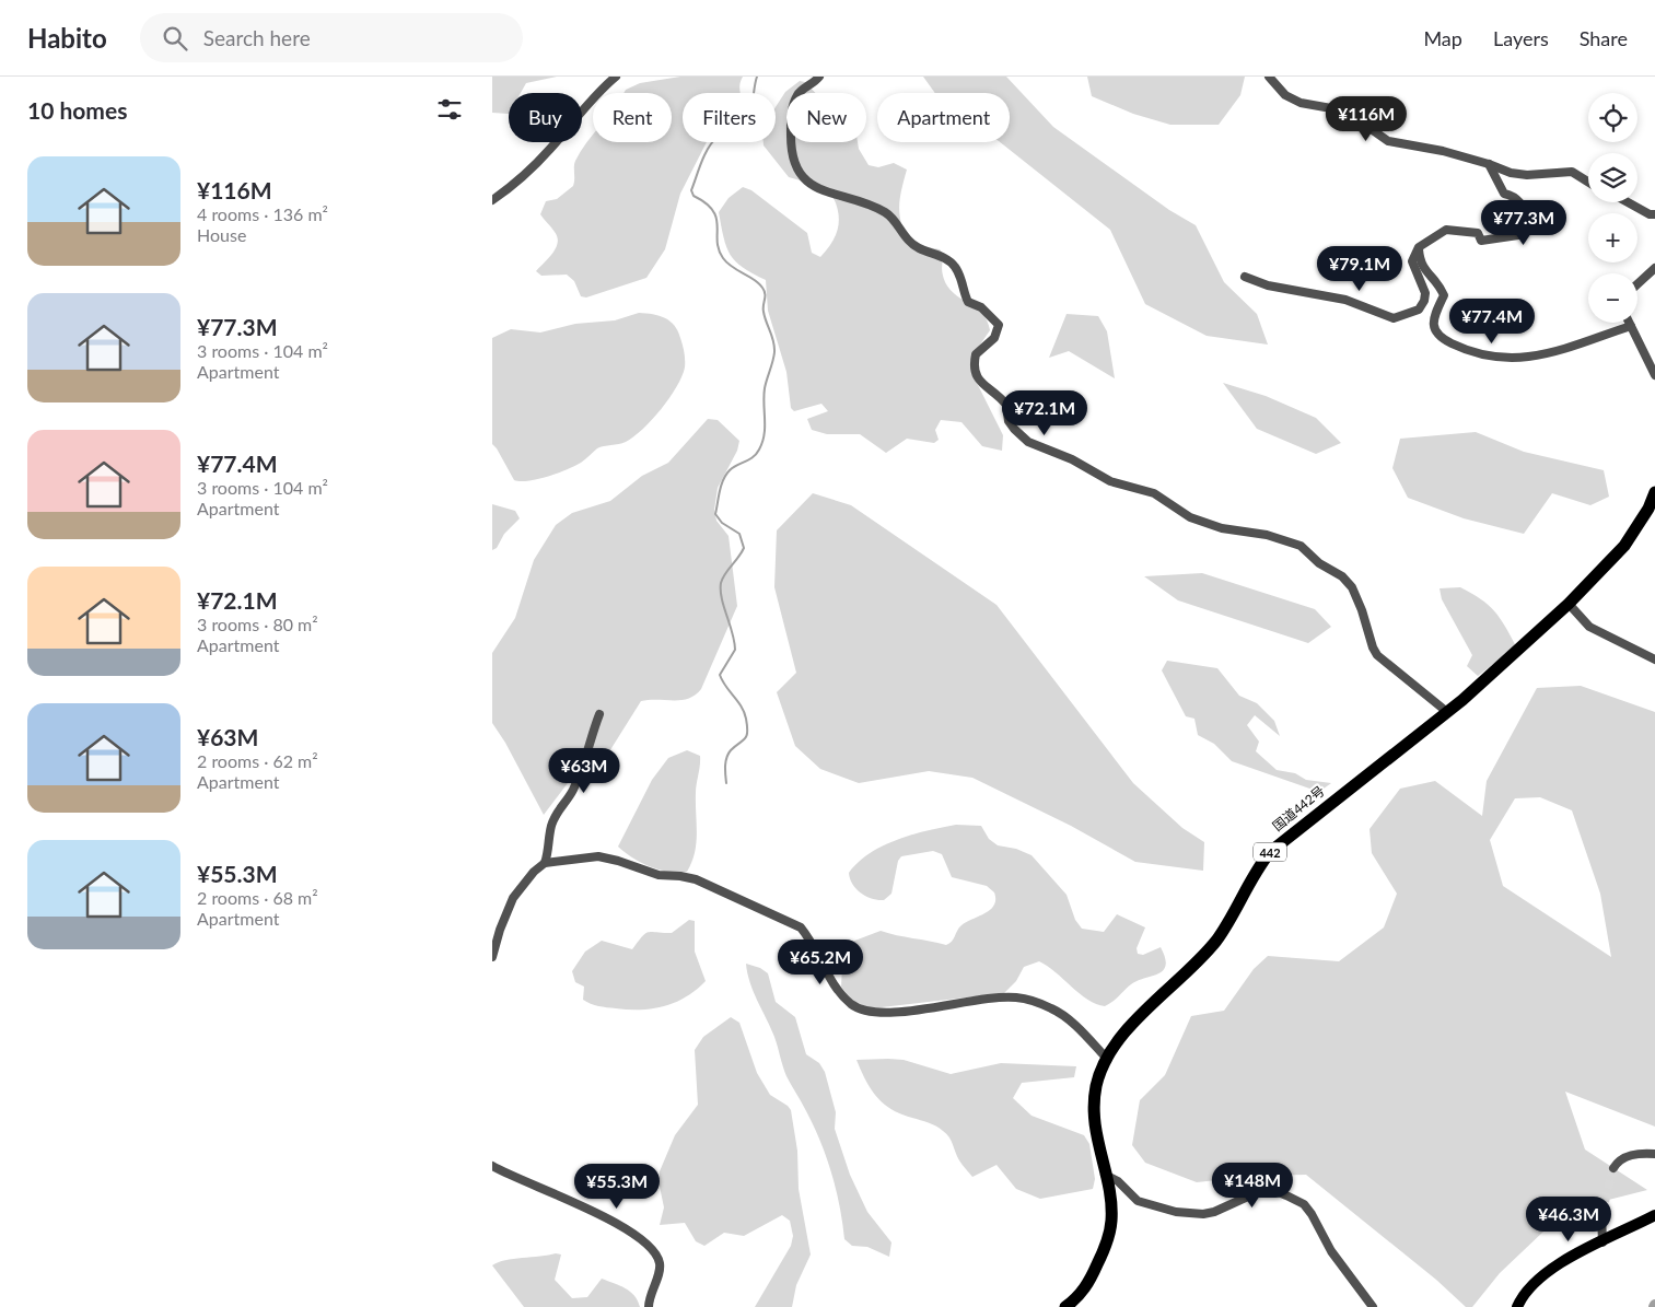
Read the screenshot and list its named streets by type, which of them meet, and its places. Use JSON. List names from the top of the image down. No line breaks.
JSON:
{"streets":{"highway":["国道442号","442"]},"page":{"header":"Habito","search":"Search here","nav":["Map","Layers","Share"],"heading":"10 homes","map_buttons":["+","−"],"chip":["Buy","Rent","Filters","New","Apartment"],"price":["¥116M","¥77.3M","¥79.1M","¥77.4M","¥72.1M","¥63M","¥65.2M","¥148M","¥55.3M","¥46.3M"],"list":[{"name":"¥116M","note":"4 rooms · 136 m² · House"},{"name":"¥77.3M","note":"3 rooms · 104 m² · Apartment"},{"name":"¥77.4M","note":"3 rooms · 104 m² · Apartment"},{"name":"¥72.1M","note":"3 rooms · 80 m² · Apartment"},{"name":"¥63M","note":"2 rooms · 62 m² · Apartment"},{"name":"¥55.3M","note":"2 rooms · 68 m² · Apartment"}]}}
